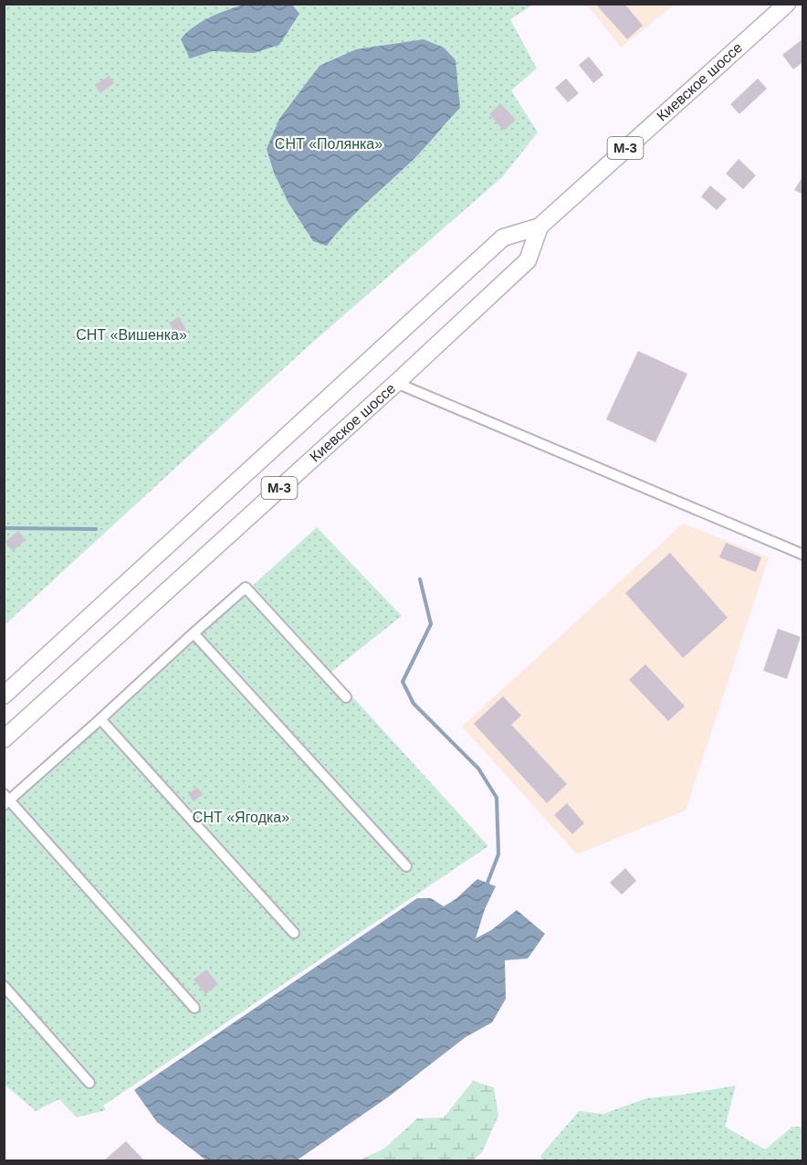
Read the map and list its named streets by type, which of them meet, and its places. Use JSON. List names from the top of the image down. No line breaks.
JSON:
{"streets":{"highway":["Киевское шоссе","М-3"]},"parks":["СНТ «Полянка»","СНТ «Вишенка»","СНТ «Ягодка»"]}
